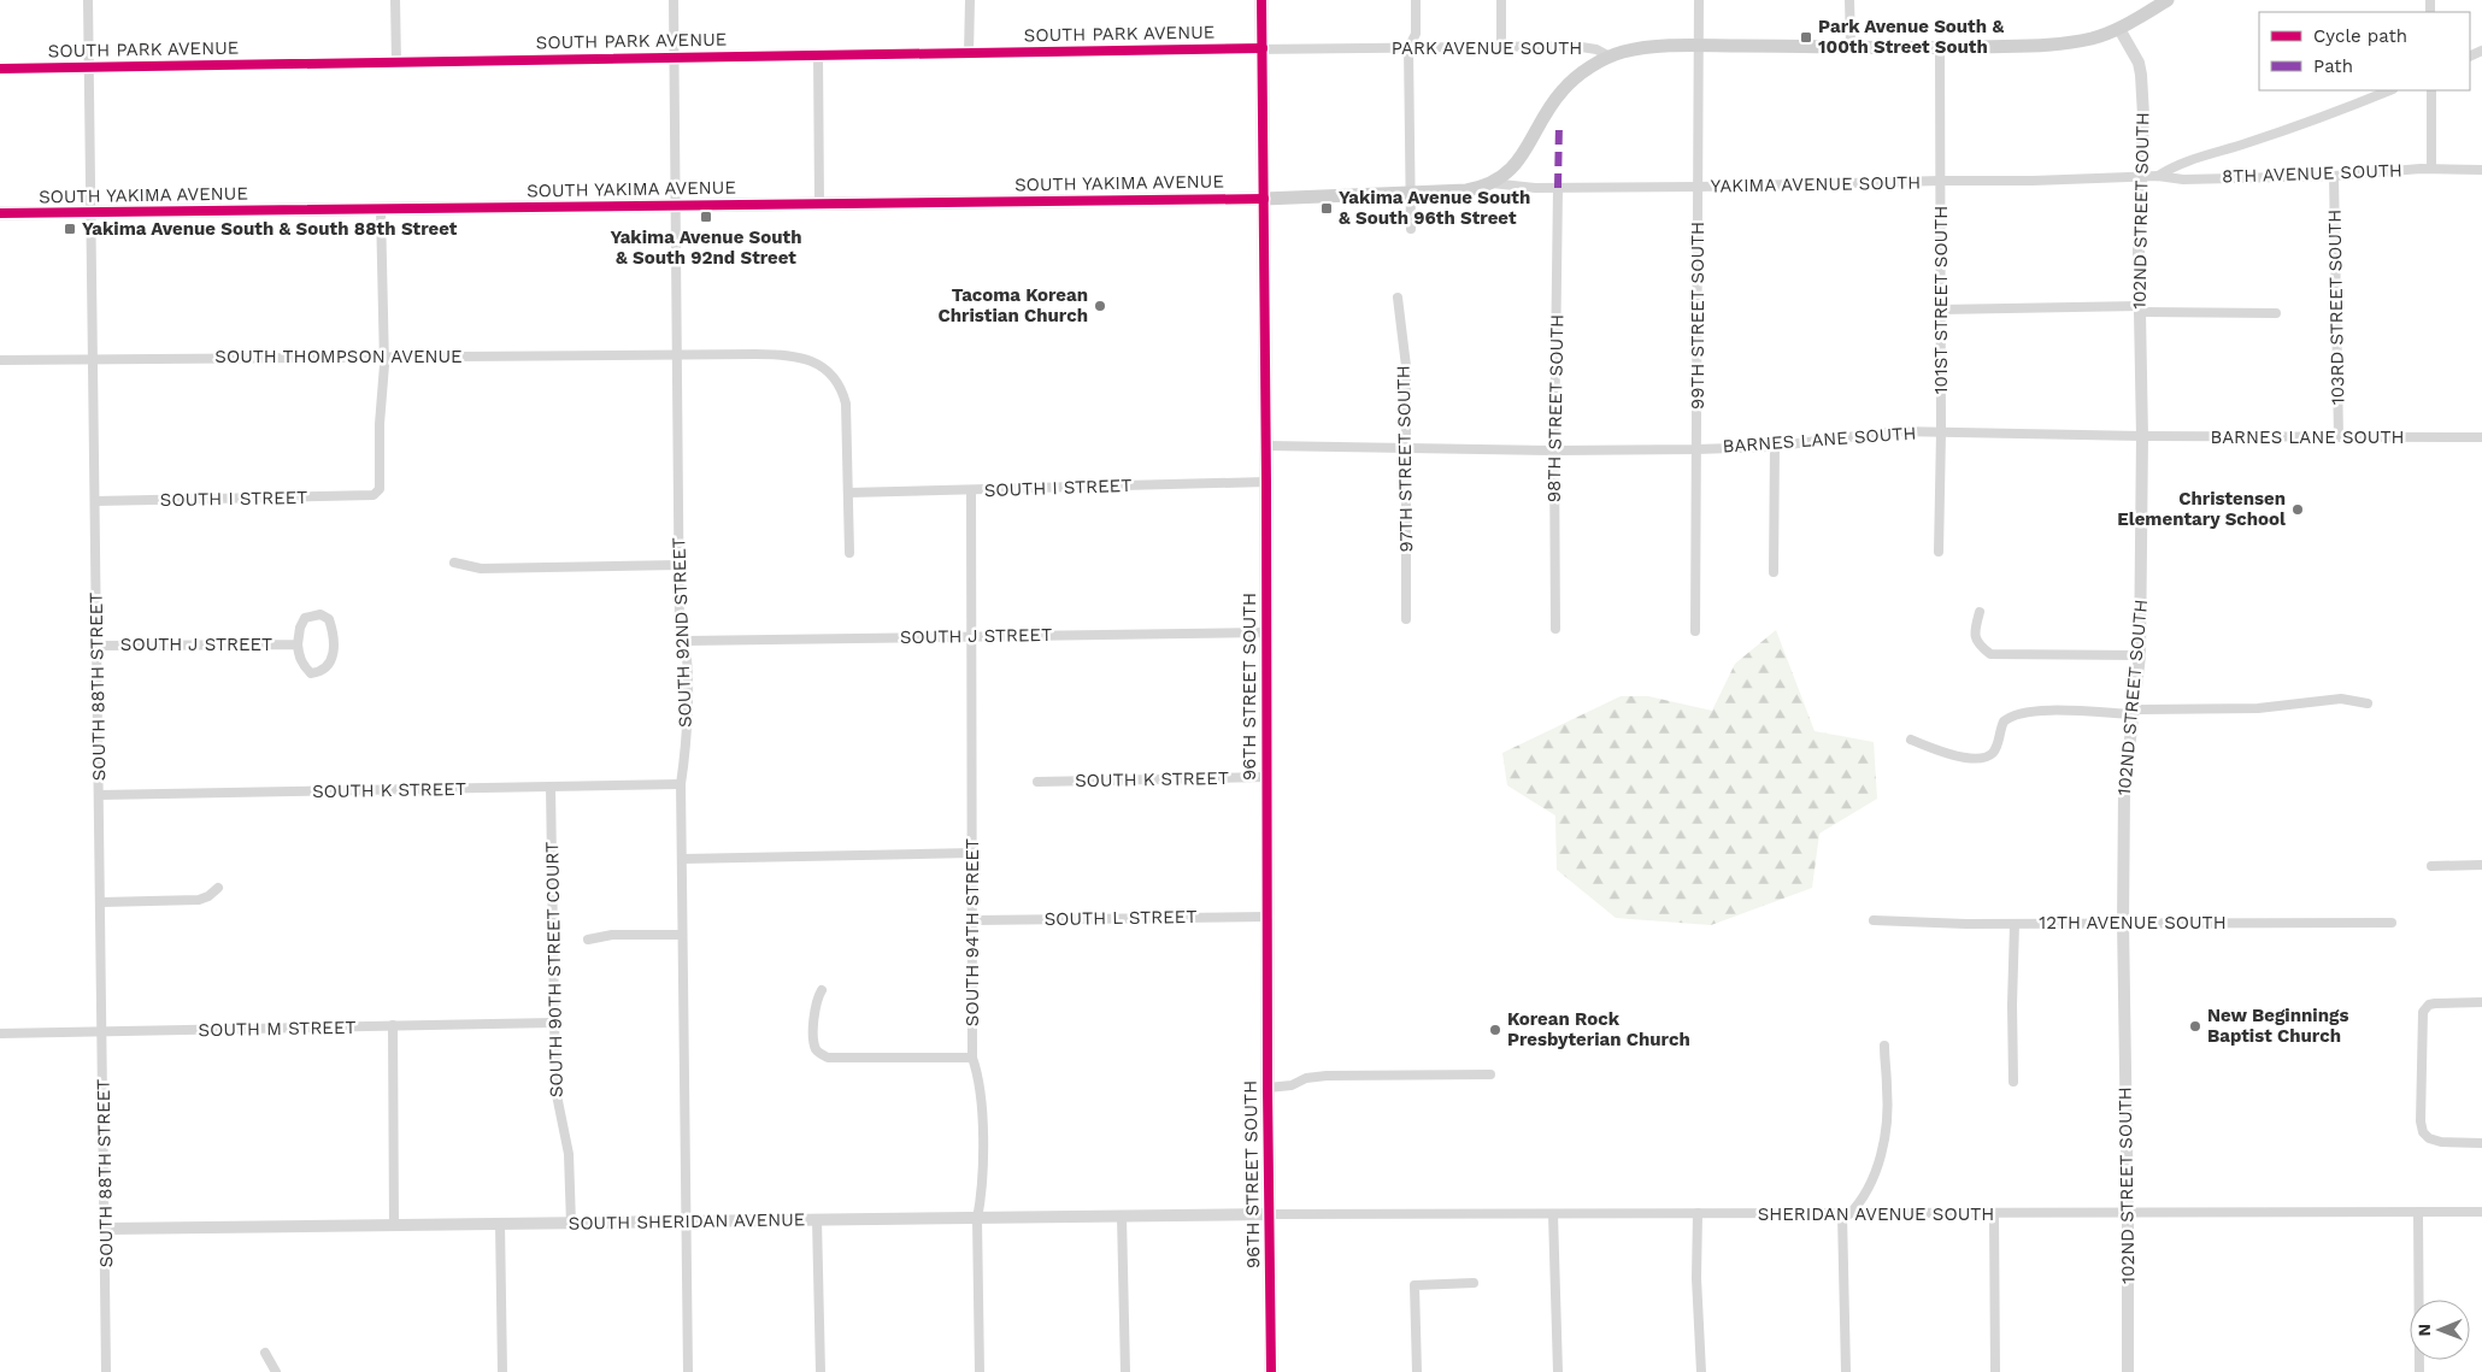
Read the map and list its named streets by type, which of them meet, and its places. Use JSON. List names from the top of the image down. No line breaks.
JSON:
{"streets":{"main road":["PARK AVENUE SOUTH","SOUTH YAKIMA AVENUE","YAKIMA AVENUE SOUTH","96TH STREET SOUTH"],"street":["SOUTH PARK AVENUE","8TH AVENUE SOUTH","102ND STREET SOUTH","101ST STREET SOUTH","103RD STREET SOUTH","99TH STREET SOUTH","SOUTH THOMPSON AVENUE","98TH STREET SOUTH","BARNES LANE SOUTH","97TH STREET SOUTH","SOUTH I STREET","SOUTH 92ND STREET","SOUTH J STREET","SOUTH 88TH STREET","SOUTH K STREET","SOUTH L STREET","12TH AVENUE SOUTH","SOUTH 94TH STREET","SOUTH 90TH STREET COURT","SOUTH M STREET","SHERIDAN AVENUE SOUTH","SOUTH SHERIDAN AVENUE"]},"crossings":[["SOUTH PARK AVENUE","PARK AVENUE SOUTH"],["SOUTH PARK AVENUE","SOUTH 92ND STREET"],["SOUTH PARK AVENUE","SOUTH 88TH STREET"],["SOUTH PARK AVENUE","96TH STREET SOUTH"],["PARK AVENUE SOUTH","YAKIMA AVENUE SOUTH"],["PARK AVENUE SOUTH","102ND STREET SOUTH"],["PARK AVENUE SOUTH","101ST STREET SOUTH"],["PARK AVENUE SOUTH","99TH STREET SOUTH"],["PARK AVENUE SOUTH","96TH STREET SOUTH"],["8TH AVENUE SOUTH","YAKIMA AVENUE SOUTH"],["8TH AVENUE SOUTH","102ND STREET SOUTH"],["8TH AVENUE SOUTH","103RD STREET SOUTH"],["SOUTH YAKIMA AVENUE","YAKIMA AVENUE SOUTH"],["SOUTH YAKIMA AVENUE","SOUTH 92ND STREET"],["SOUTH YAKIMA AVENUE","SOUTH 88TH STREET"],["SOUTH YAKIMA AVENUE","96TH STREET SOUTH"],["YAKIMA AVENUE SOUTH","102ND STREET SOUTH"],["YAKIMA AVENUE SOUTH","101ST STREET SOUTH"],["YAKIMA AVENUE SOUTH","99TH STREET SOUTH"],["YAKIMA AVENUE SOUTH","98TH STREET SOUTH"],["YAKIMA AVENUE SOUTH","96TH STREET SOUTH"],["102ND STREET SOUTH","BARNES LANE SOUTH"],["102ND STREET SOUTH","12TH AVENUE SOUTH"],["102ND STREET SOUTH","SHERIDAN AVENUE SOUTH"],["101ST STREET SOUTH","BARNES LANE SOUTH"],["103RD STREET SOUTH","BARNES LANE SOUTH"],["99TH STREET SOUTH","BARNES LANE SOUTH"],["SOUTH THOMPSON AVENUE","SOUTH I STREET"],["SOUTH THOMPSON AVENUE","SOUTH 92ND STREET"],["SOUTH THOMPSON AVENUE","SOUTH 88TH STREET"],["98TH STREET SOUTH","BARNES LANE SOUTH"],["BARNES LANE SOUTH","97TH STREET SOUTH"],["BARNES LANE SOUTH","96TH STREET SOUTH"],["SOUTH I STREET","SOUTH 88TH STREET"],["SOUTH I STREET","96TH STREET SOUTH"],["SOUTH I STREET","SOUTH 94TH STREET"],["SOUTH 92ND STREET","SOUTH J STREET"],["SOUTH 92ND STREET","SOUTH K STREET"],["SOUTH 92ND STREET","SOUTH SHERIDAN AVENUE"],["SOUTH J STREET","SOUTH 88TH STREET"],["SOUTH J STREET","96TH STREET SOUTH"],["SOUTH J STREET","SOUTH 94TH STREET"],["SOUTH 88TH STREET","SOUTH K STREET"],["SOUTH 88TH STREET","SOUTH M STREET"],["SOUTH 88TH STREET","SOUTH SHERIDAN AVENUE"],["96TH STREET SOUTH","SOUTH K STREET"],["96TH STREET SOUTH","SOUTH L STREET"],["96TH STREET SOUTH","SHERIDAN AVENUE SOUTH"],["96TH STREET SOUTH","SOUTH SHERIDAN AVENUE"],["SOUTH K STREET","SOUTH 90TH STREET COURT"],["SOUTH L STREET","SOUTH 94TH STREET"],["SOUTH 94TH STREET","SOUTH SHERIDAN AVENUE"],["SOUTH 90TH STREET COURT","SOUTH M STREET"],["SOUTH 90TH STREET COURT","SOUTH SHERIDAN AVENUE"],["SHERIDAN AVENUE SOUTH","SOUTH SHERIDAN AVENUE"]],"places":{"transit":["Park Avenue South & 100th Street South","Yakima Avenue South & South 96th Street","Yakima Avenue South & South 92nd Street","Yakima Avenue South & South 88th Street"],"other":["Tacoma Korean Christian Church","Christensen Elementary School","New Beginnings Baptist Church","Korean Rock Presbyterian Church"]},"legend":["Cycle path","Path"],"north":"left"}
